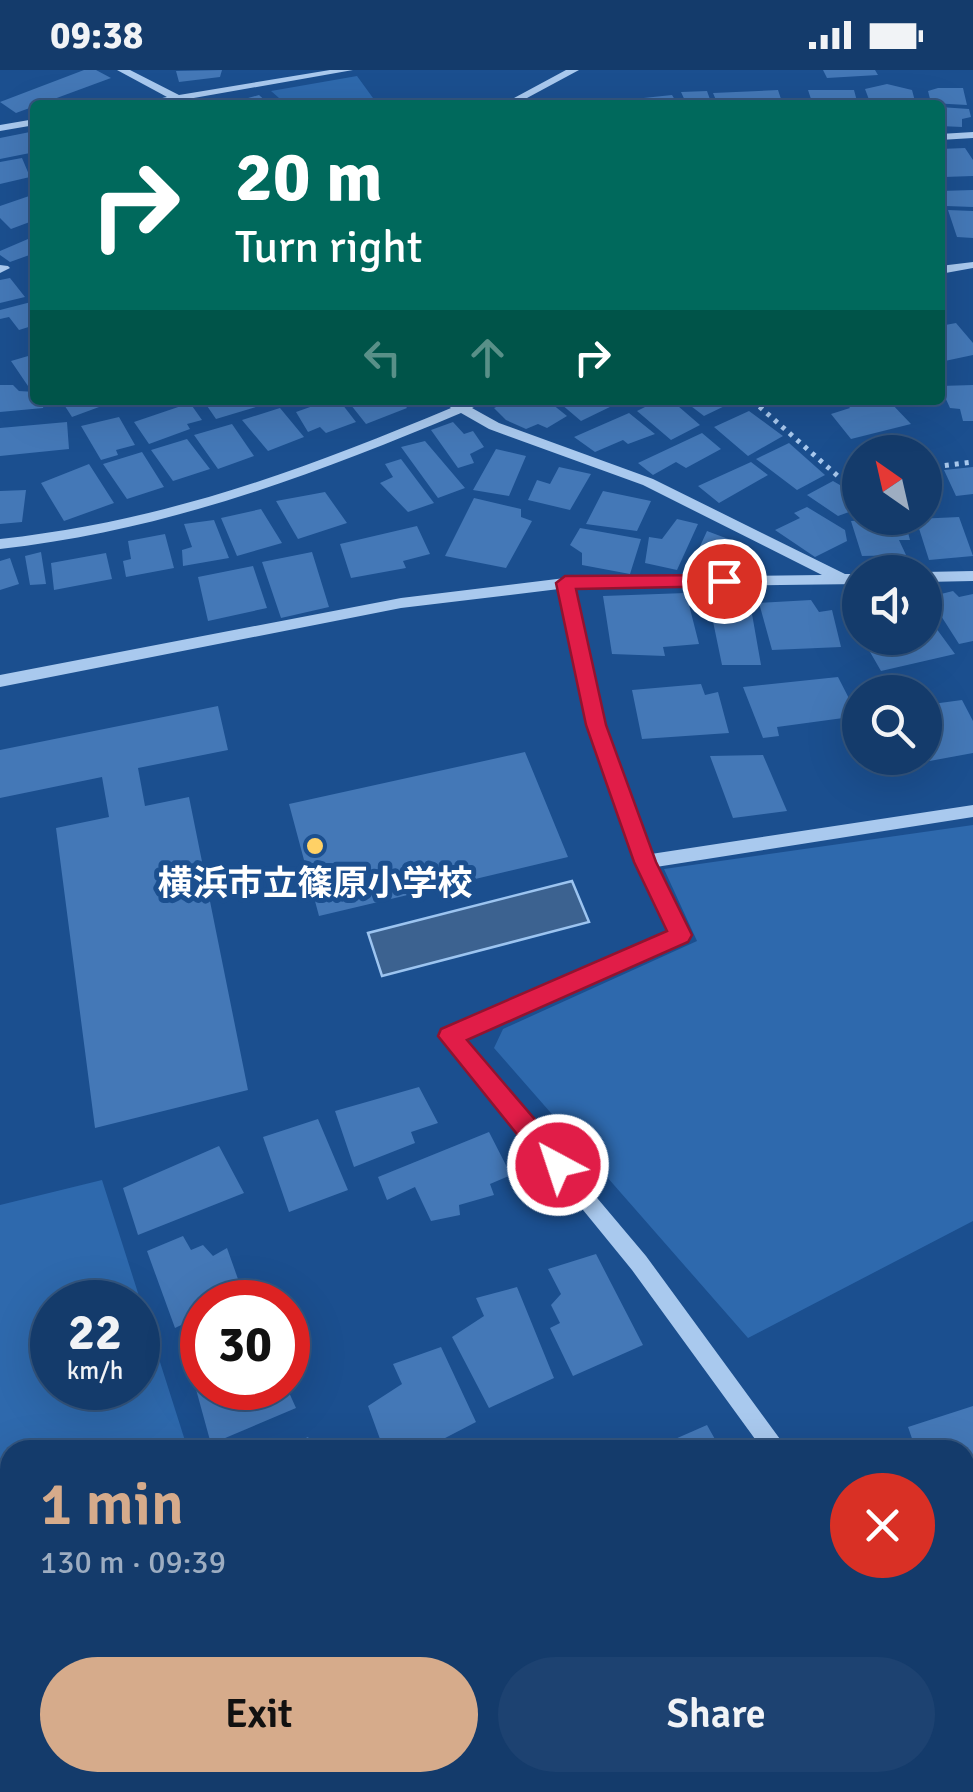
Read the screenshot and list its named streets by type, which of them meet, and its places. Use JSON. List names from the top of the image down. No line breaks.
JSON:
{"places":["横浜市立篠原小学校"],"north":"top left","page":{"status":"09:38","turn":["20 m","Turn right"],"speed":"22 km/h","limit":"30","heading":["1 min","130 m · 09:39"],"buttons":["Exit","Share"]}}
